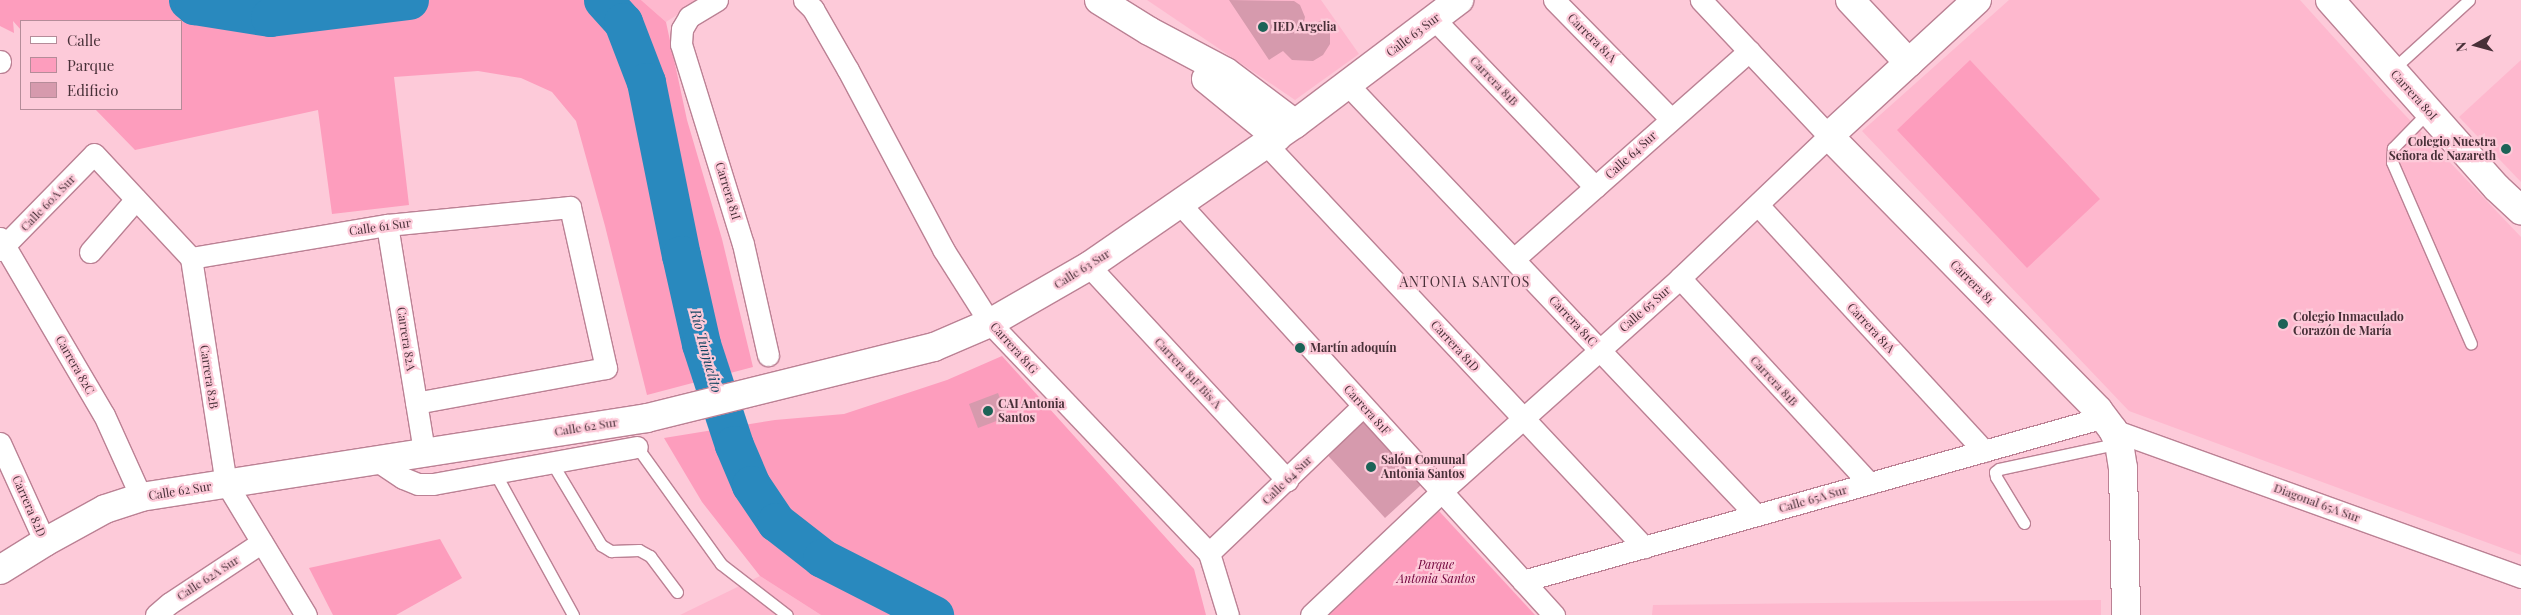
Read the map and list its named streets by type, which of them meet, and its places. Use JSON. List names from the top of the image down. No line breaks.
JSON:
{"streets":{"street":["Calle 63 Sur","Carrera 81A","Carrera 81B","Carrera 80I","Calle 64 Sur","Carrera 81I","Calle 60A Sur","Calle 61 Sur","Carrera 81","Calle 65 Sur","Carrera 81C","Carrera 82A","Carrera 81D","Carrera 81G","Carrera 82C","Carrera 81F Bis A","Carrera 82B","Carrera 81F","Calle 62 Sur","Calle 65A Sur","Diagonal 65A Sur","Carrera 82D","Calle 62A Sur"]},"crossings":[["Calle 63 Sur","Carrera 81B"],["Calle 63 Sur","Carrera 81C"],["Calle 63 Sur","Carrera 81D"],["Calle 63 Sur","Carrera 81G"],["Calle 63 Sur","Carrera 81F Bis A"],["Calle 63 Sur","Carrera 81F"],["Calle 63 Sur","Calle 62 Sur"],["Carrera 81A","Calle 64 Sur"],["Carrera 81A","Calle 65 Sur"],["Carrera 81A","Calle 65A Sur"],["Carrera 81B","Calle 64 Sur"],["Carrera 81B","Calle 65 Sur"],["Carrera 81B","Calle 65A Sur"],["Calle 64 Sur","Carrera 81"],["Calle 64 Sur","Carrera 81C"],["Calle 64 Sur","Carrera 81G"],["Calle 64 Sur","Carrera 81F Bis A"],["Calle 64 Sur","Carrera 81F"],["Calle 60A Sur","Carrera 82C"],["Calle 61 Sur","Carrera 82A"],["Calle 61 Sur","Carrera 82B"],["Carrera 81","Calle 65 Sur"],["Carrera 81","Calle 65A Sur"],["Carrera 81","Diagonal 65A Sur"],["Calle 65 Sur","Carrera 81C"],["Calle 65 Sur","Carrera 81D"],["Calle 65 Sur","Carrera 81F"],["Carrera 81C","Calle 65A Sur"],["Carrera 82A","Calle 62 Sur"],["Carrera 81D","Calle 65A Sur"],["Carrera 82C","Calle 62 Sur"],["Carrera 82B","Calle 62 Sur"],["Carrera 82B","Calle 62A Sur"],["Carrera 81F","Calle 65A Sur"],["Calle 62 Sur","Carrera 82D"],["Calle 65A Sur","Diagonal 65A Sur"]],"districts":["ANTONIA SANTOS"],"water":["Río Tunjuelito"],"parks":["Parque Antonia Santos"],"places":["IED Argelia","Colegio Nuestra Señora de Nazareth","Colegio Inmaculado Corazón de María","Martín adoquín","CAI Antonia Santos","Salón Comunal Antonia Santos"],"legend":["Calle","Parque","Edificio"],"north":"left"}
